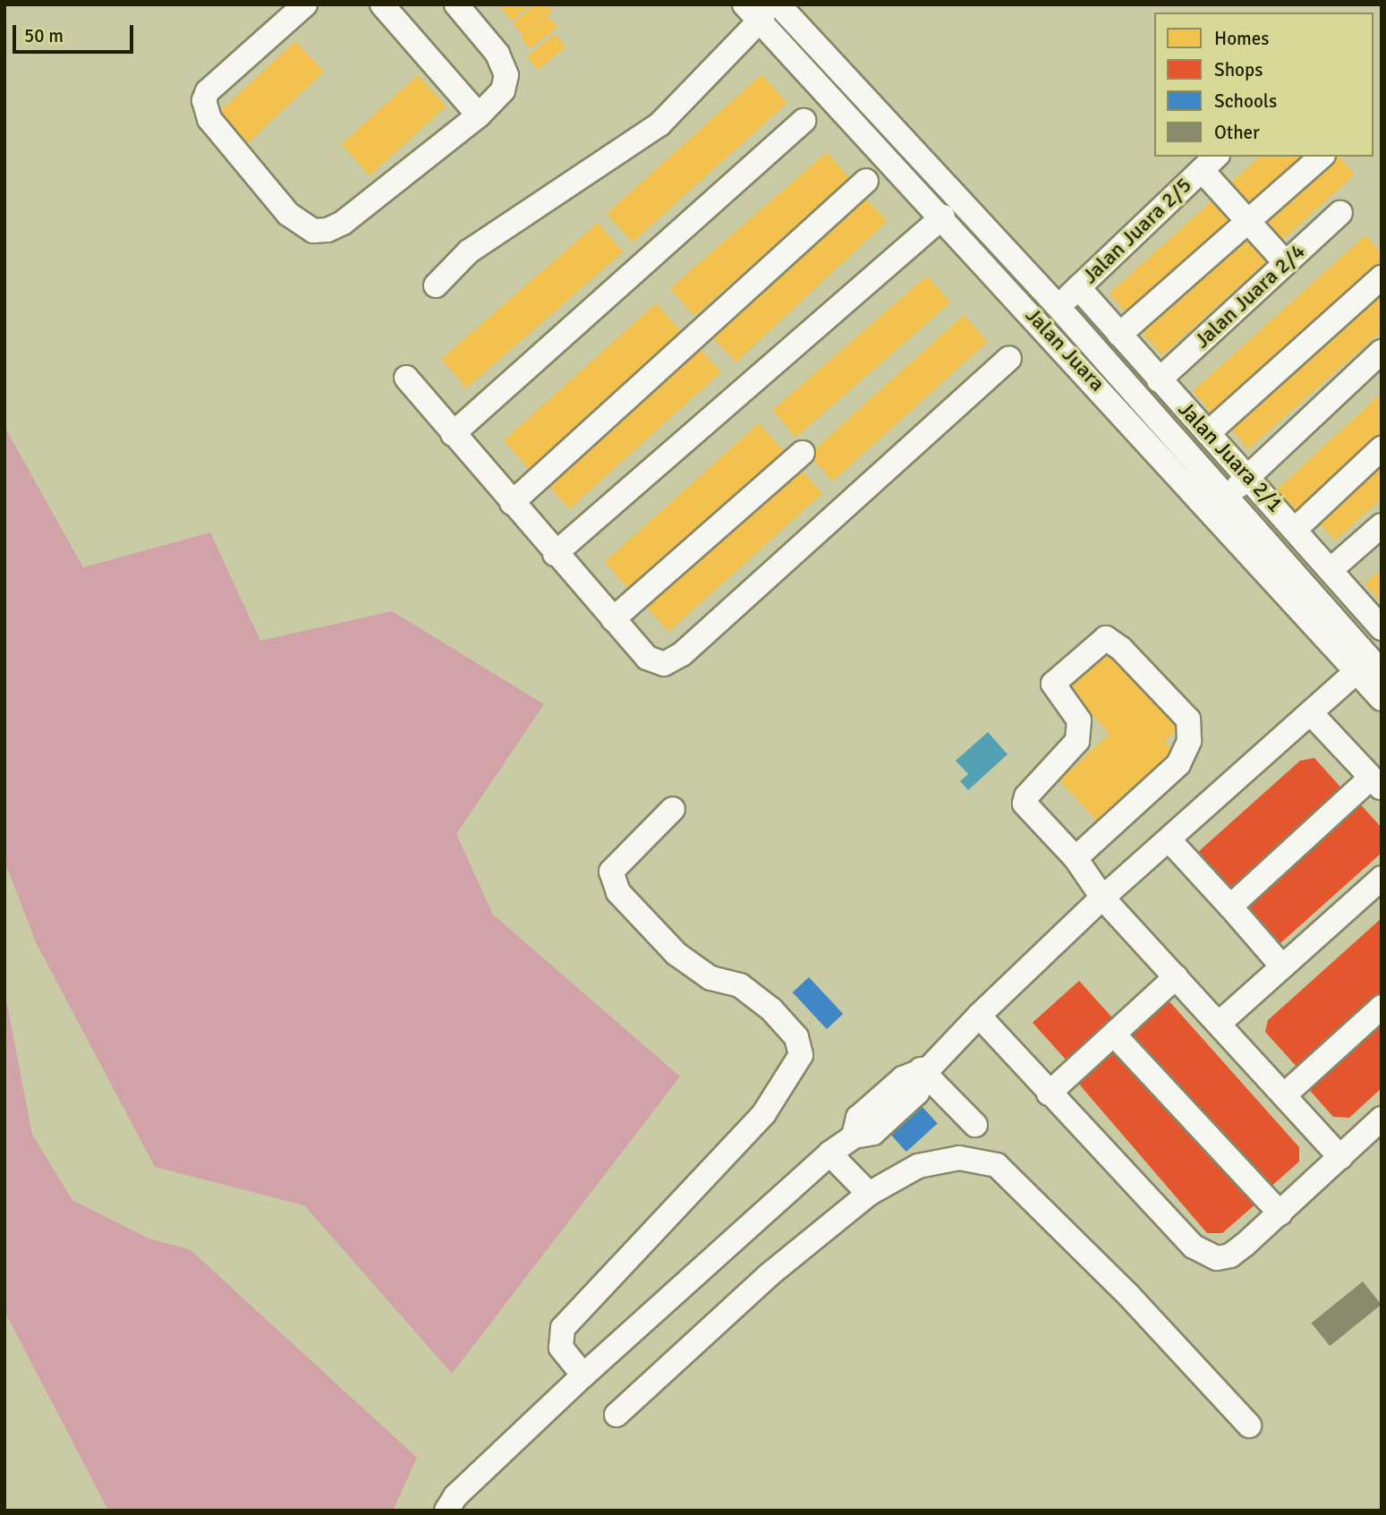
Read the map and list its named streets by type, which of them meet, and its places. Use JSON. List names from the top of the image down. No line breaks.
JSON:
{"streets":{"street":["Jalan Juara 2/5","Jalan Juara 2/4","Jalan Juara","Jalan Juara 2/1"]},"crossings":[["Jalan Juara 2/5","Jalan Juara"],["Jalan Juara 2/5","Jalan Juara 2/1"],["Jalan Juara 2/4","Jalan Juara 2/1"]],"legend":["Homes","Shops","Schools","Other"],"scale_bar":"50 m"}
